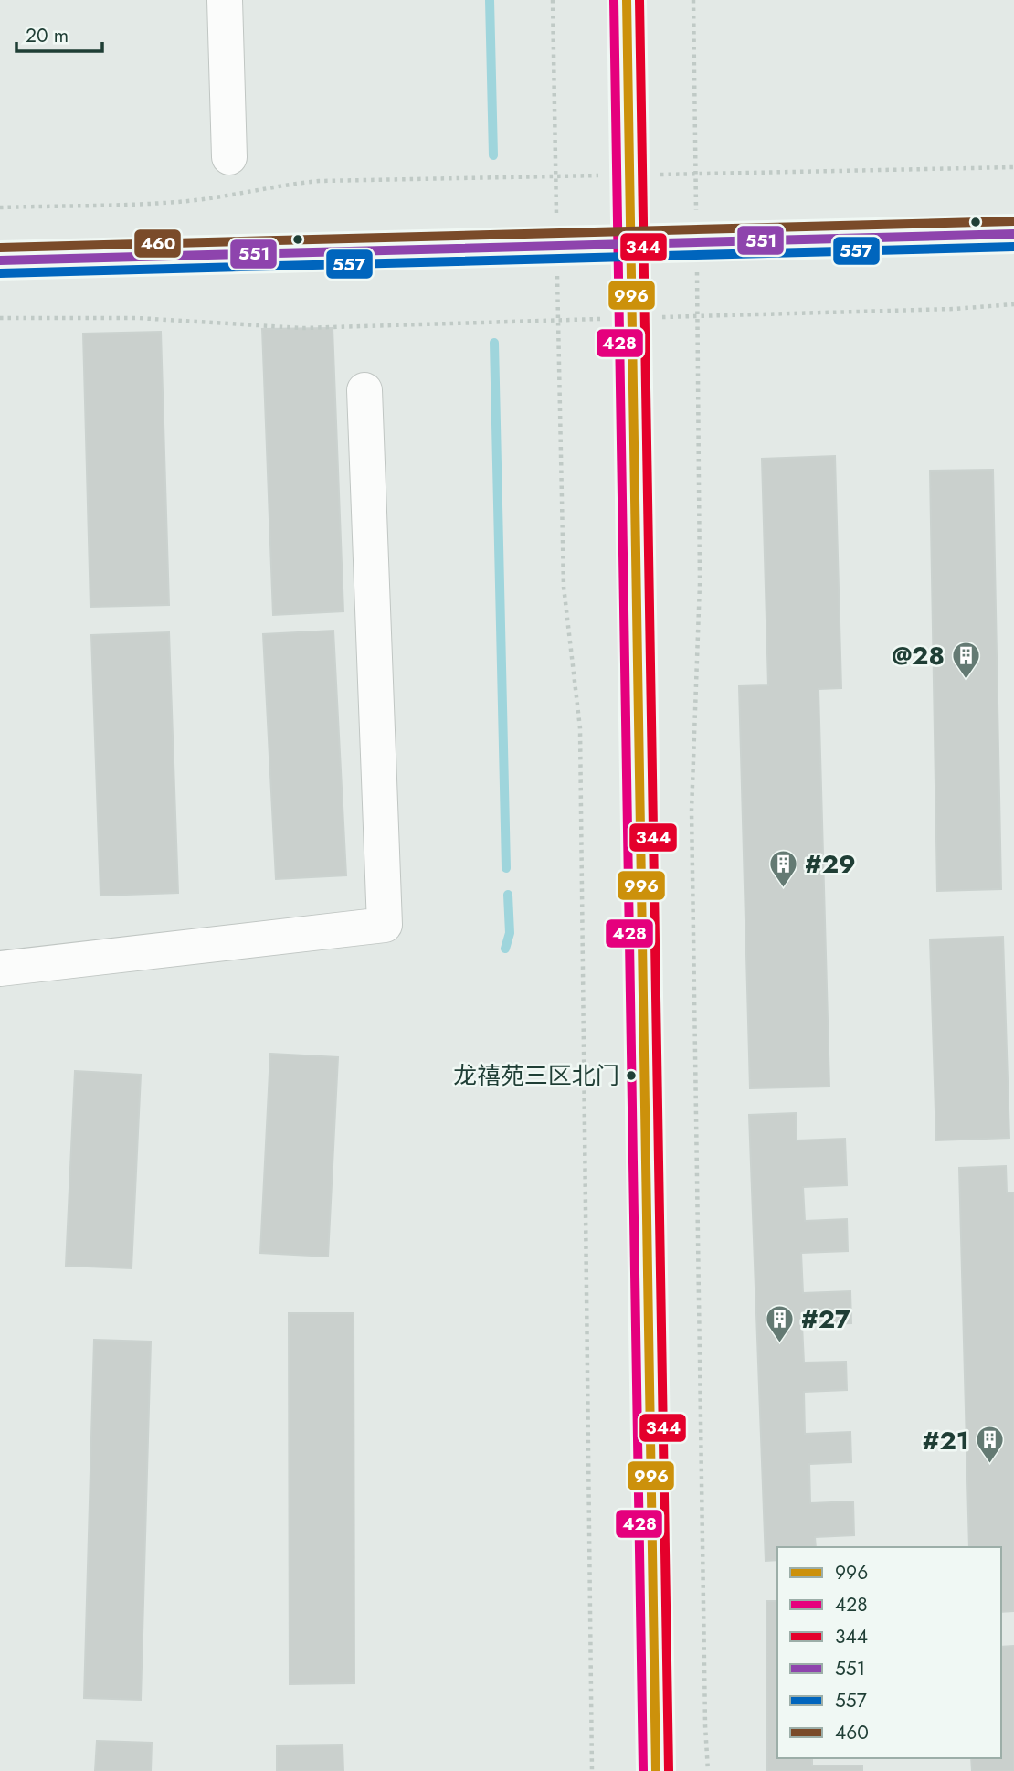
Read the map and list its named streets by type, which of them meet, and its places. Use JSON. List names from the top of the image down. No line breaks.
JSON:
{"places":{"building":["@28","#29","#27","#21"],"other":["龙禧苑三区北门"]},"lines":["transit line 996","transit line 428","transit line 344","transit line 460","transit line 551","transit line 557"],"legend":["996","428","344","551","557","460"],"scale_bar":"20 m"}
